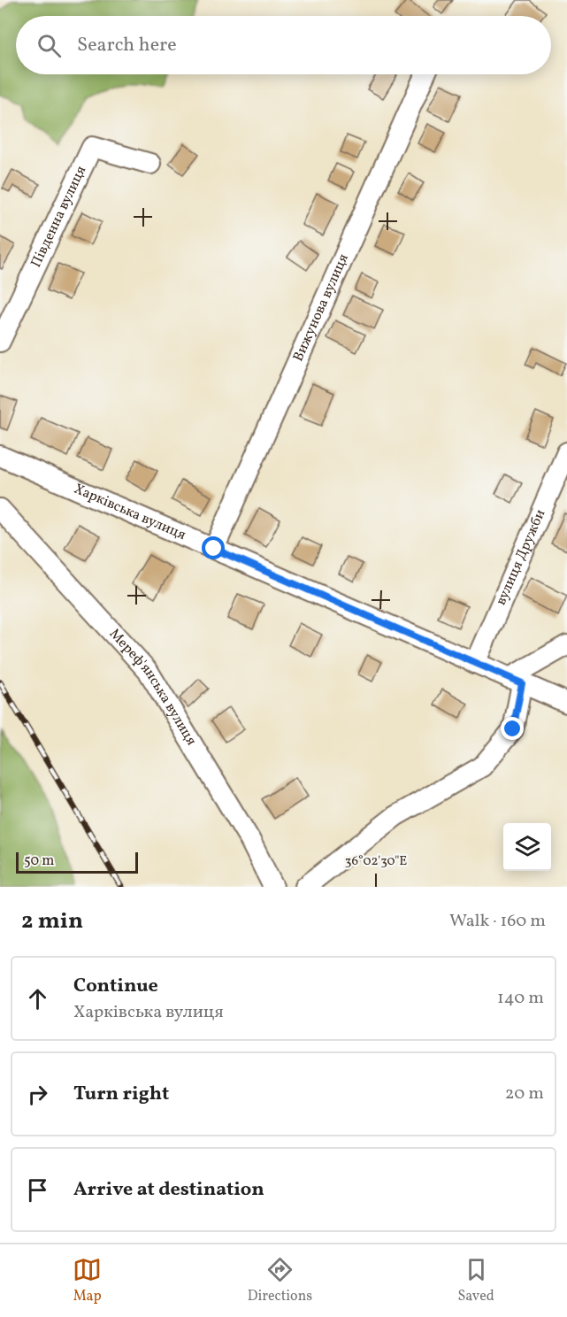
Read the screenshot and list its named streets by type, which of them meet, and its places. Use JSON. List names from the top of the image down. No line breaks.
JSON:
{"streets":{"street":["Південна вулиця","Вижунова вулиця","Харківська вулиця","вулиця Дружби","Мереф'янська вулиця"]},"crossings":[["Вижунова вулиця","Харківська вулиця"],["Харківська вулиця","вулиця Дружби"]],"scale_bar":"50 m","page":{"search":"Search here","scale":"50 m","heading":["2 min","Walk · 160 m"],"list":[["Continue","Харківська вулиця","140 m"],["Turn right","20 m"],"Arrive at destination"],"nav":["Map","Directions","Saved"]},"coordinates":["36°02'30\"E"]}
